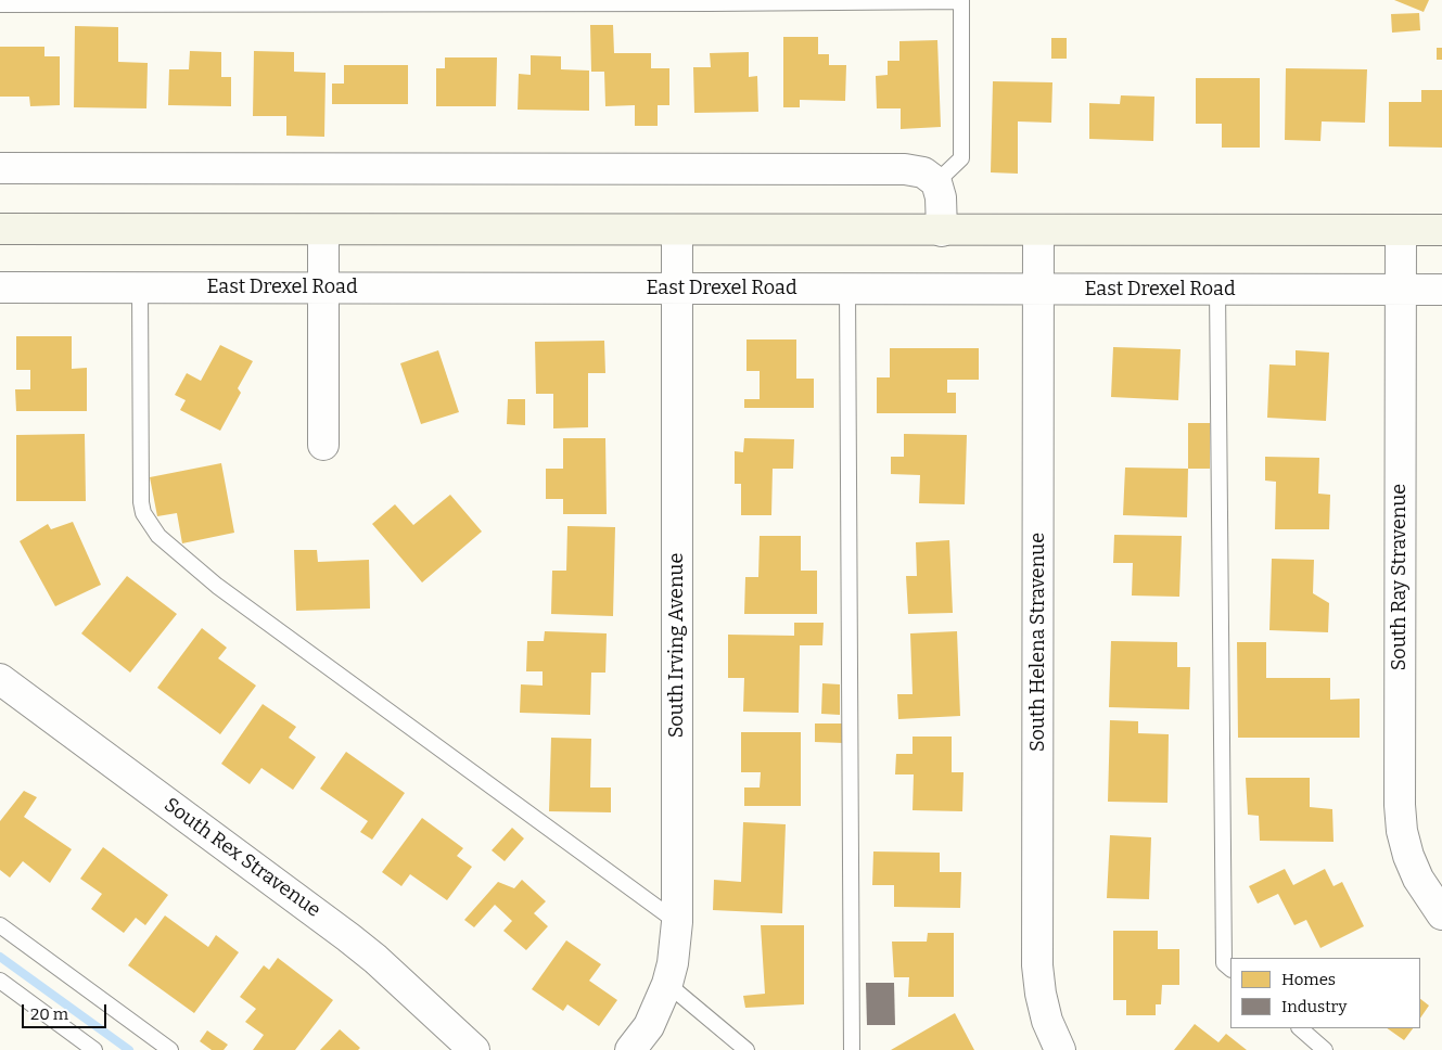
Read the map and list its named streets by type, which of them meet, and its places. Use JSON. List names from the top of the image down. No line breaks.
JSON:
{"streets":{"street":["East Drexel Road","South Ray Stravenue","South Helena Stravenue","South Irving Avenue","South Rex Stravenue"]},"crossings":[["East Drexel Road","South Ray Stravenue"],["East Drexel Road","South Helena Stravenue"],["East Drexel Road","South Irving Avenue"]],"legend":["Homes","Industry"],"scale_bar":"20 m"}
